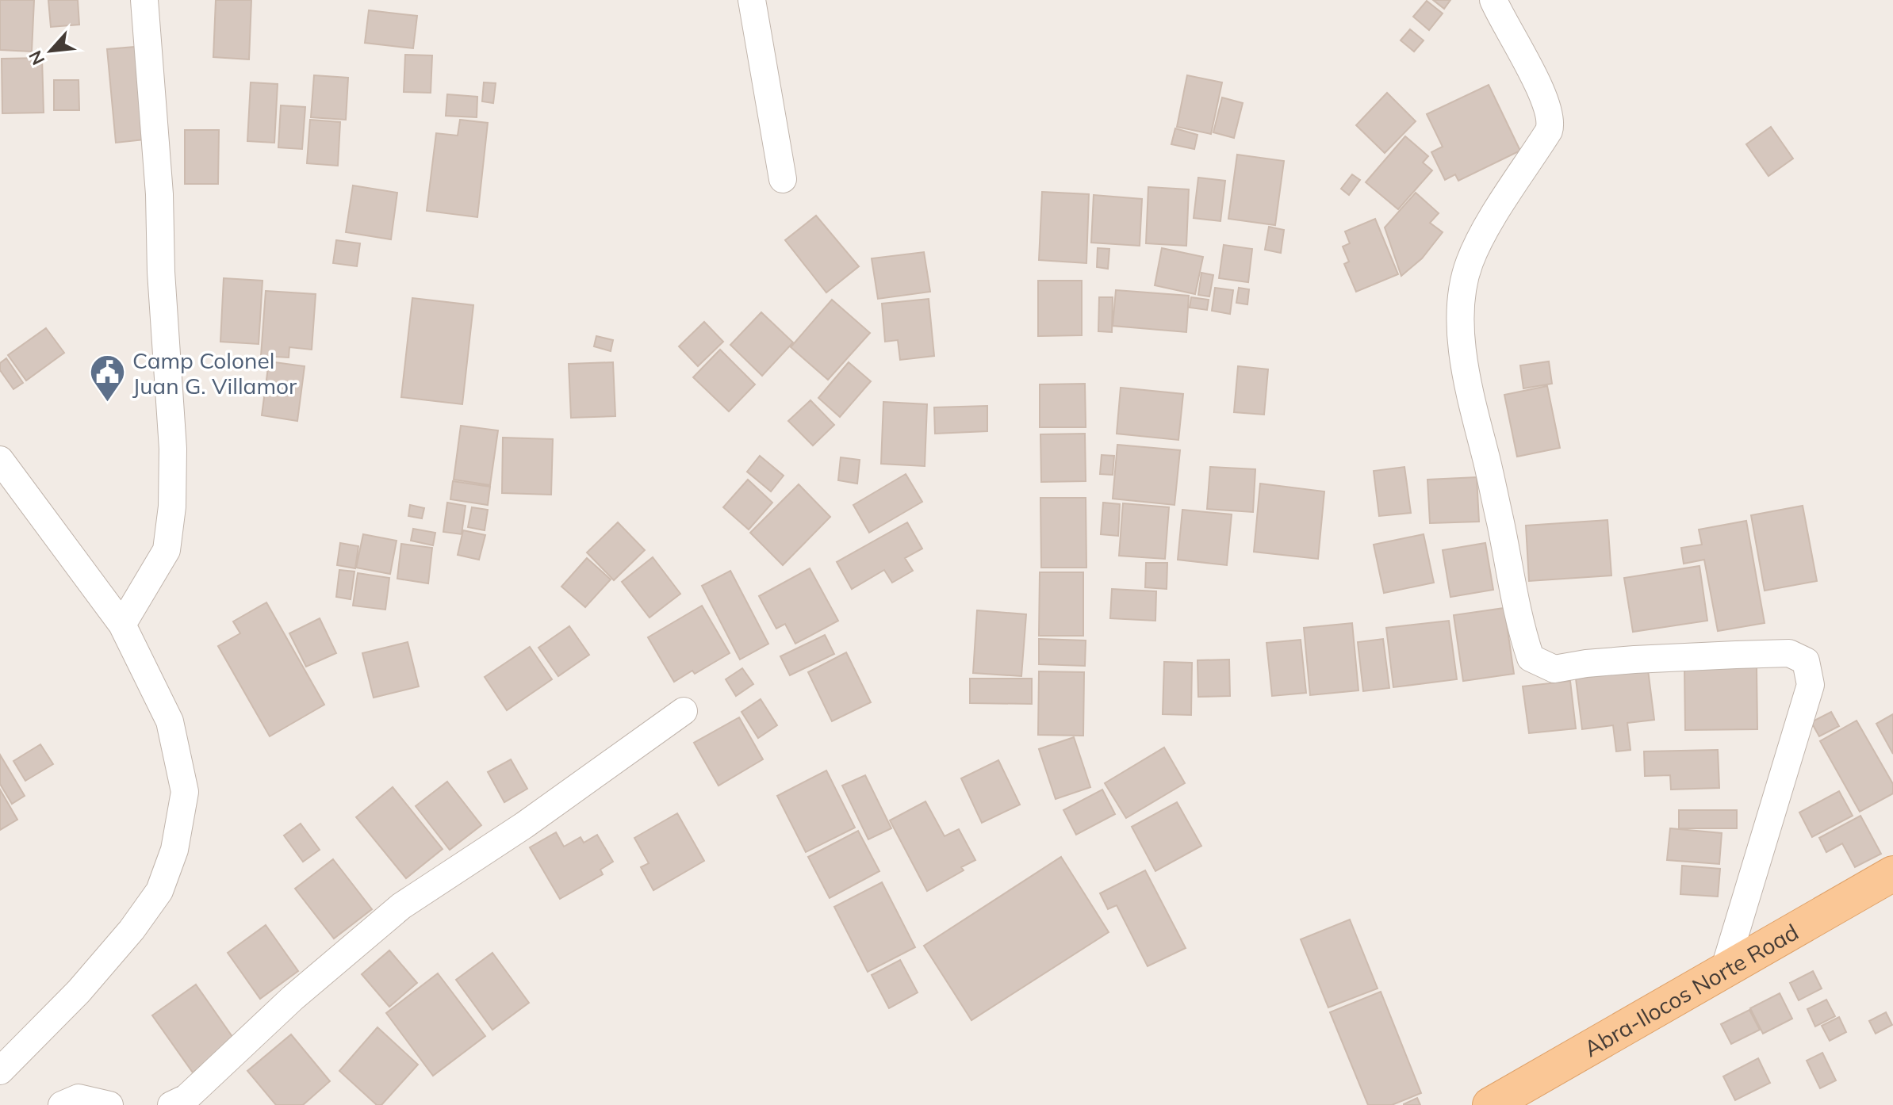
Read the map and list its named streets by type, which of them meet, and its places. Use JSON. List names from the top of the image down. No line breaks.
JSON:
{"streets":{"main road":["Abra-Ilocos Norte Road"]},"places":{"public building":["Camp Colonel Juan G. Villamor"]},"north":"bottom left"}
